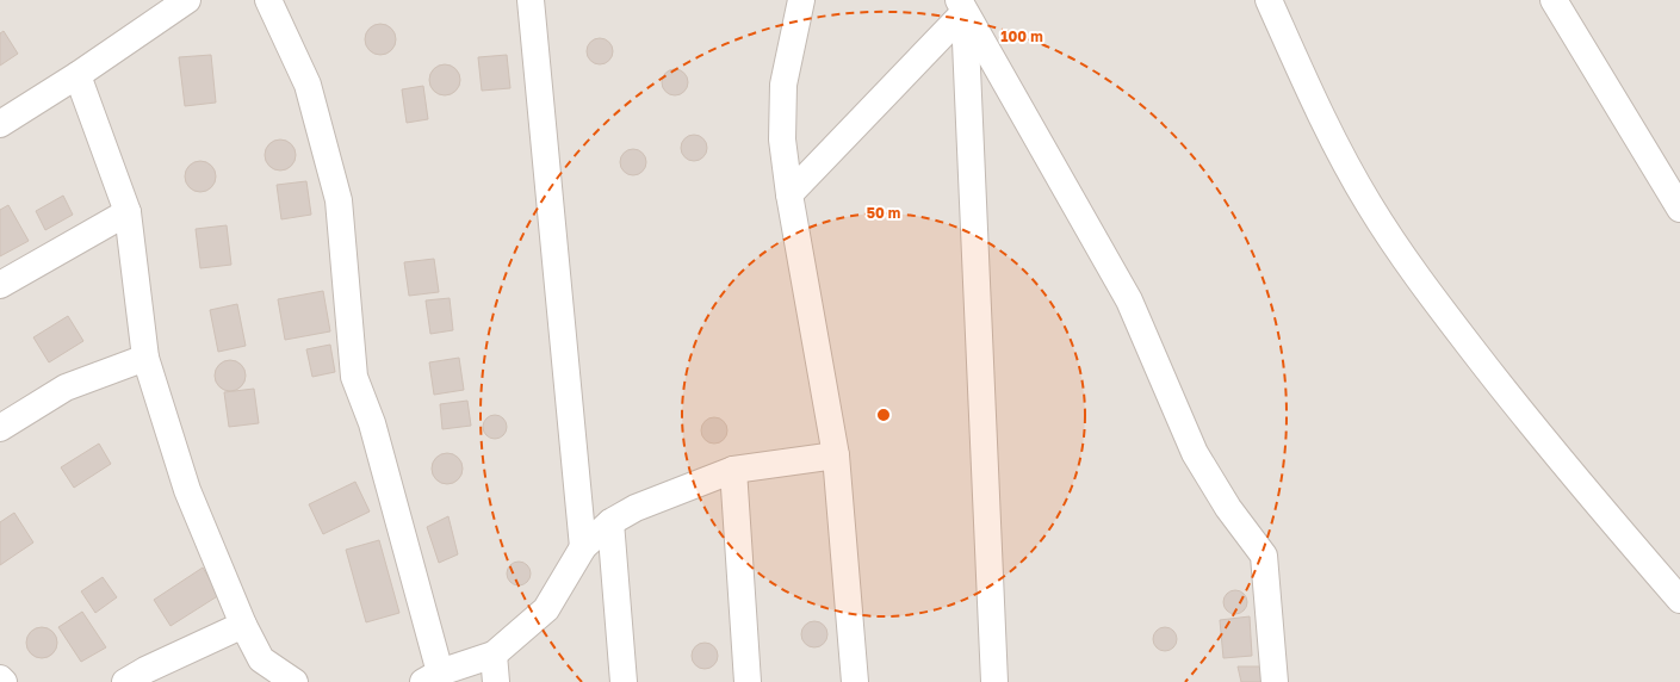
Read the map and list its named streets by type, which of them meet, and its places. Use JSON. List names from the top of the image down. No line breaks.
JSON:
{"rings":["100 m","50 m"]}
